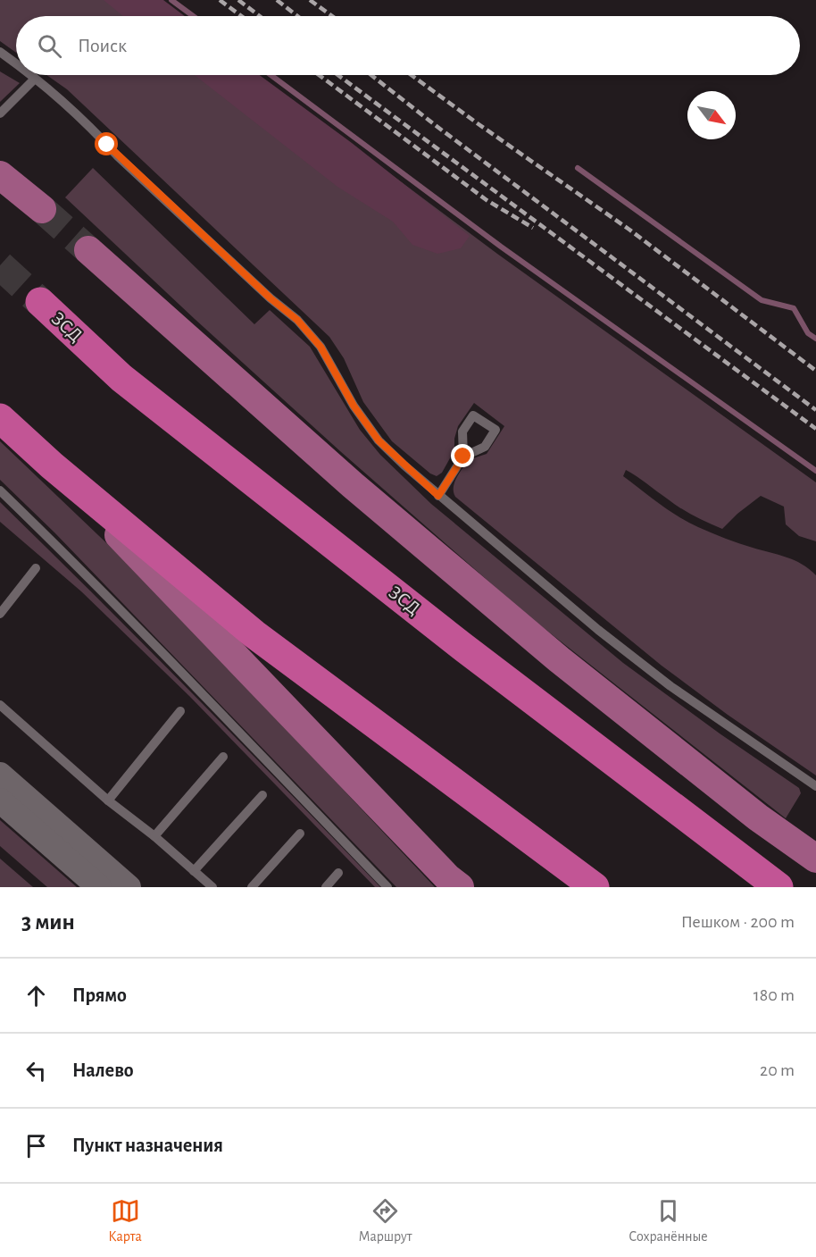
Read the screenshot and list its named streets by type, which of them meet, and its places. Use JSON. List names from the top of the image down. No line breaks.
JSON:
{"streets":{"highway":["ЗСД"]},"north":"bottom right","page":{"search":"Поиск","heading":["3 мин","Пешком · 200 m"],"list":[["Прямо","180 m"],["Налево","20 m"],"Пункт назначения"],"nav":["Карта","Маршрут","Сохранённые"]}}
